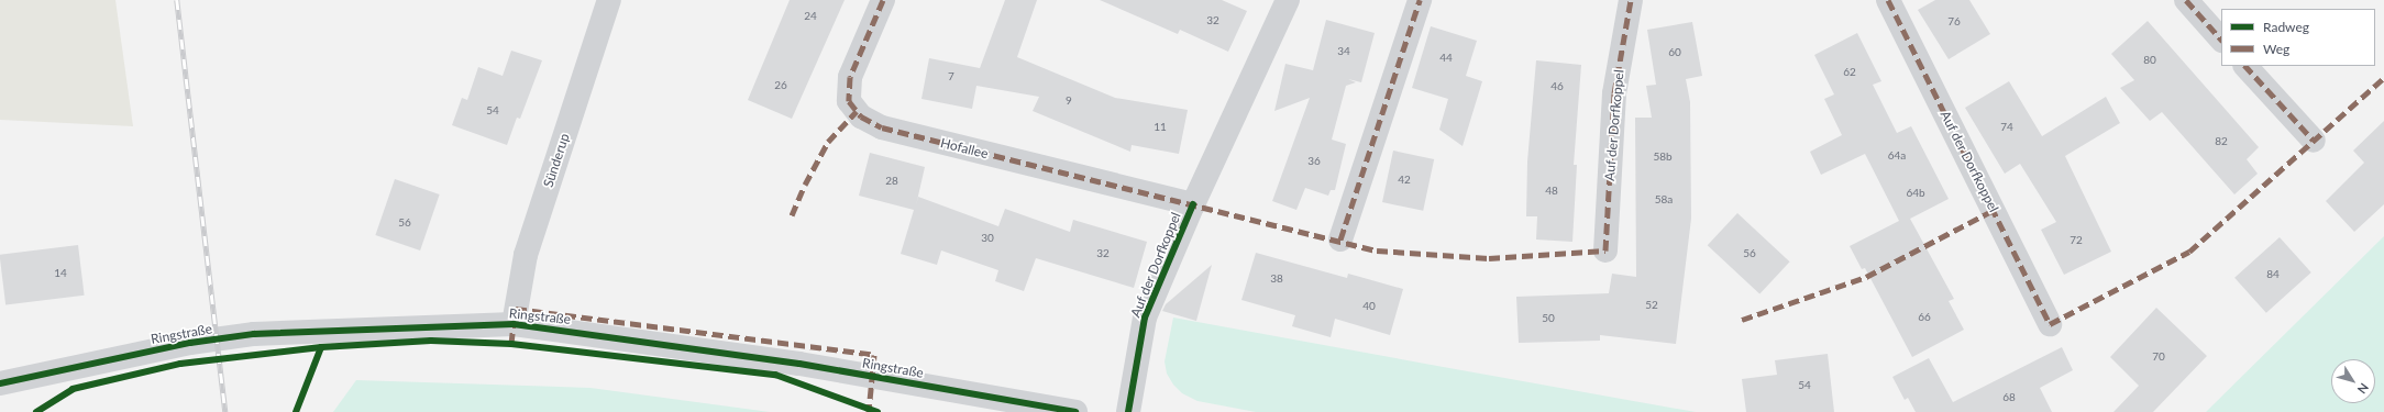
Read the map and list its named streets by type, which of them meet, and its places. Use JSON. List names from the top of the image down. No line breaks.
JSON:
{"streets":{"street":["Auf der Dorfkoppel","Hofallee","Sünderup","Ringstraße"]},"crossings":[["Auf der Dorfkoppel","Hofallee"],["Sünderup","Ringstraße"]],"house_numbers":["24","32","76","34","60","44","80","62","7","26","46","9","54","11","74","82","64a","58b","36","42","28","48","64b","58a","56","30","72","32","56","14","84","38","52","40","66","50","70","54","68"],"legend":["Radweg","Weg"],"north":"bottom right"}
